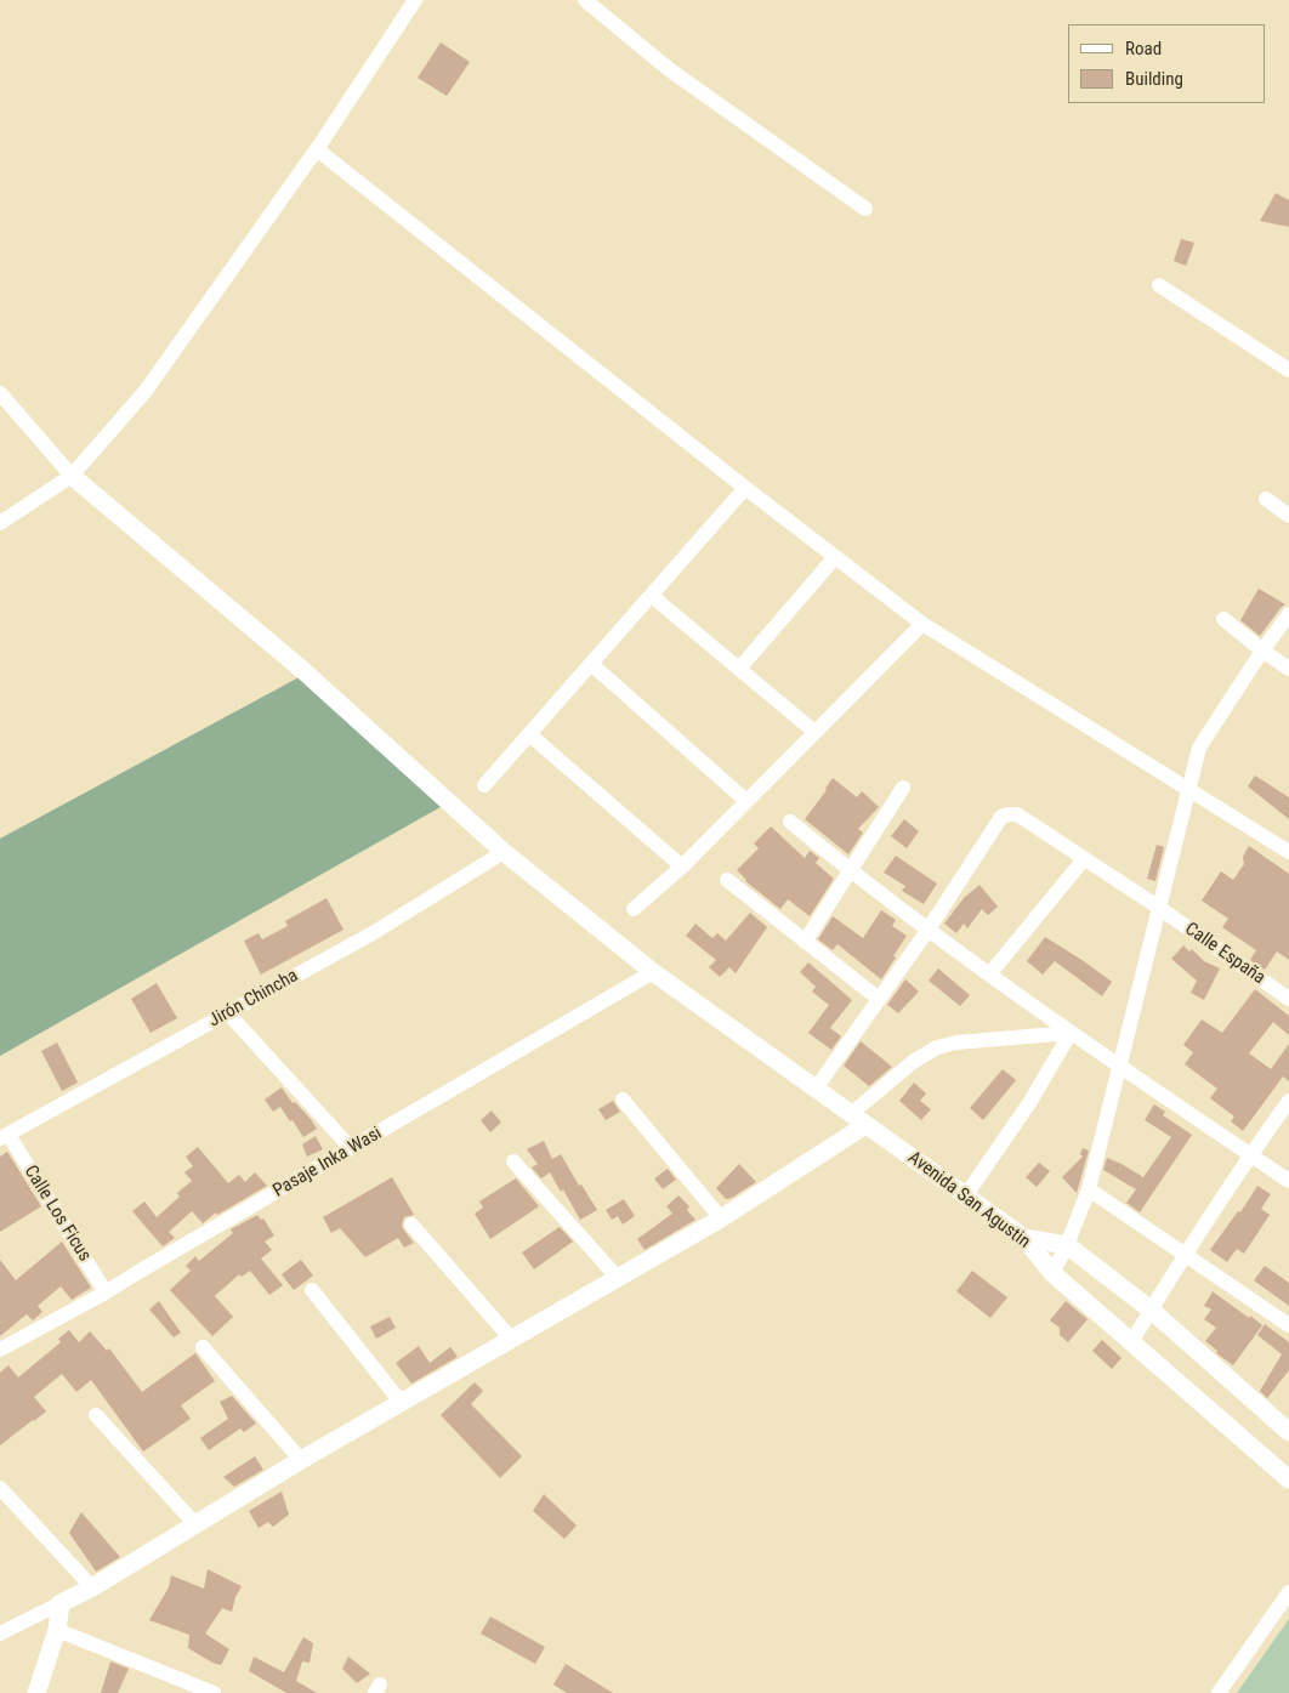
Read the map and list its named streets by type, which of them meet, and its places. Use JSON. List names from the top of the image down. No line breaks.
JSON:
{"streets":{"street":["Calle España","Jirón Chincha","Pasaje Inka Wasi","Avenida San Agustin","Calle Los Ficus"]},"crossings":[["Calle España","Avenida San Agustin"],["Jirón Chincha","Avenida San Agustin"],["Jirón Chincha","Calle Los Ficus"],["Pasaje Inka Wasi","Avenida San Agustin"],["Pasaje Inka Wasi","Calle Los Ficus"]],"legend":["Road","Building"]}
